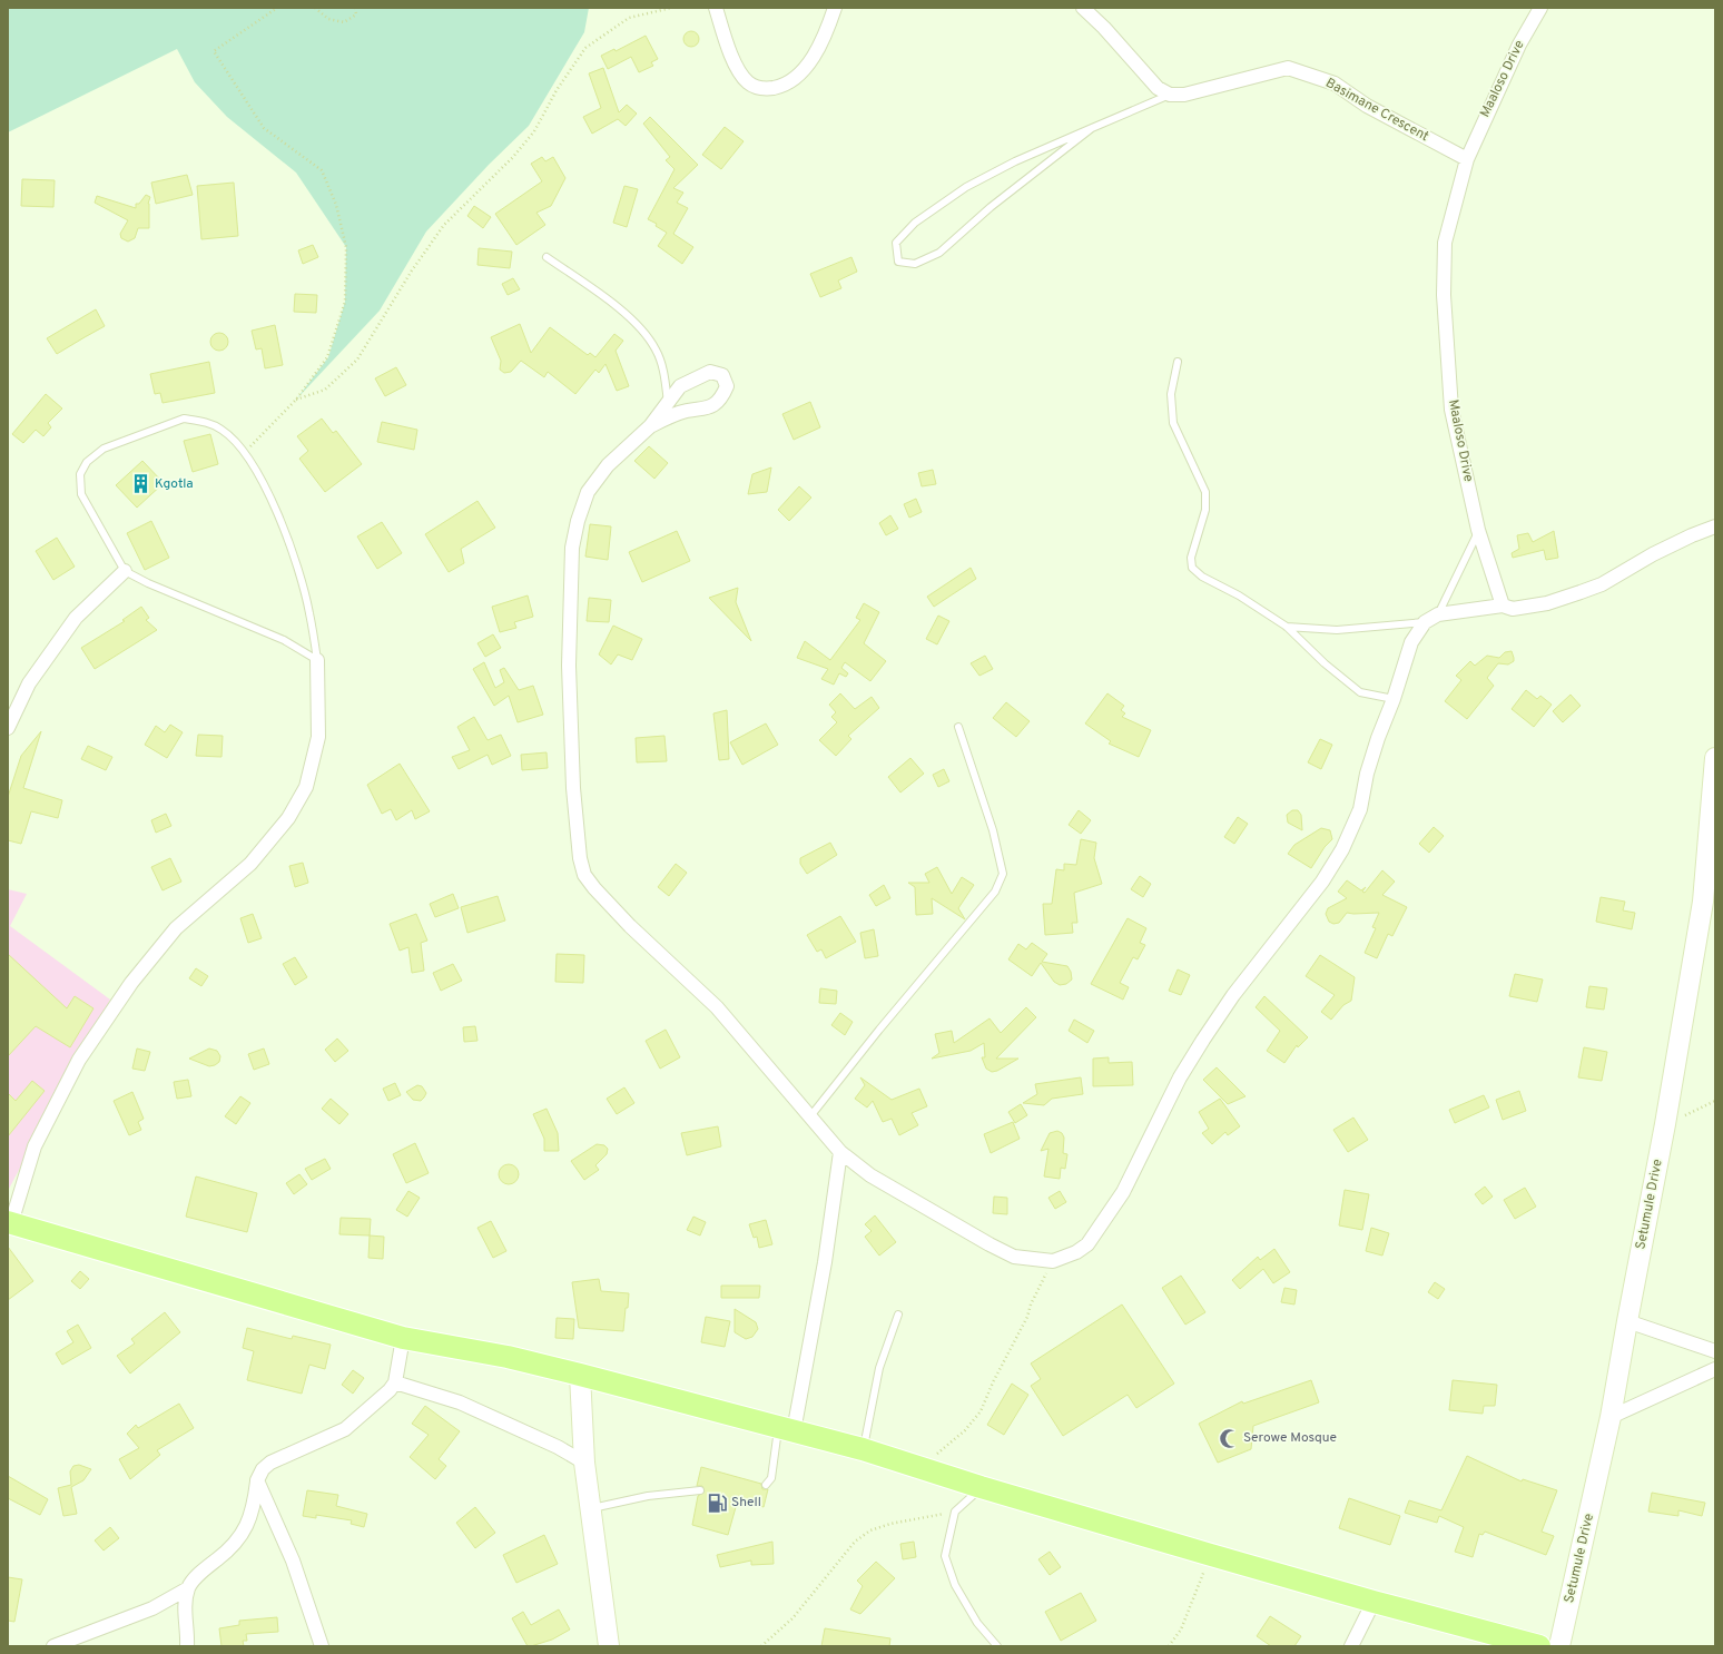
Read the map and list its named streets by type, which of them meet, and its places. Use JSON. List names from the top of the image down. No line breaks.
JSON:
{"streets":{"street":["Maaloso Drive","Basimane Crescent","Setumule Drive"]},"crossings":[["Maaloso Drive","Basimane Crescent"]],"places":{"building":["Kgotla"],"mosque":["Serowe Mosque"],"fuel station":["Shell"]}}
